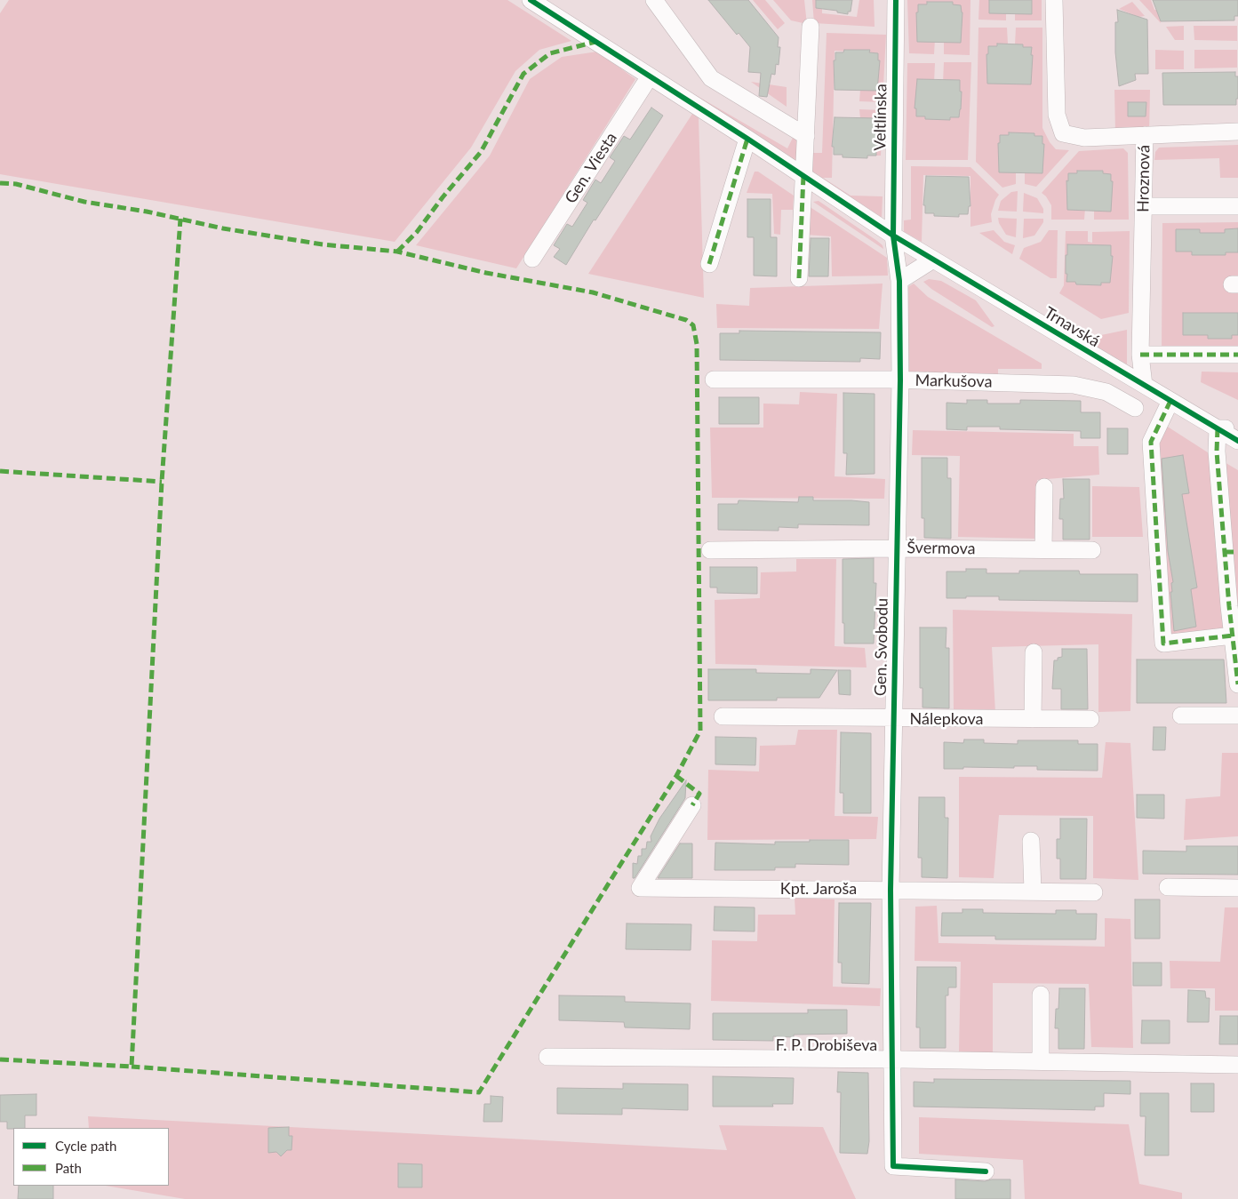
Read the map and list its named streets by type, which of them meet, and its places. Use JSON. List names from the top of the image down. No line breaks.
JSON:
{"streets":{"street":["Veltlínska","Gen. Viesta","Hroznová","Trnavská","Markušova","Švermova","Gen. Svobodu","Nálepkova","Kpt. Jaroša","F. P. Drobiševa"]},"crossings":[["Veltlínska","Trnavská"],["Veltlínska","Gen. Svobodu"],["Gen. Viesta","Trnavská"],["Hroznová","Trnavská"],["Trnavská","Gen. Svobodu"],["Markušova","Gen. Svobodu"],["Švermova","Gen. Svobodu"],["Gen. Svobodu","Nálepkova"],["Gen. Svobodu","Kpt. Jaroša"],["Gen. Svobodu","F. P. Drobiševa"]],"legend":["Cycle path","Path"]}
